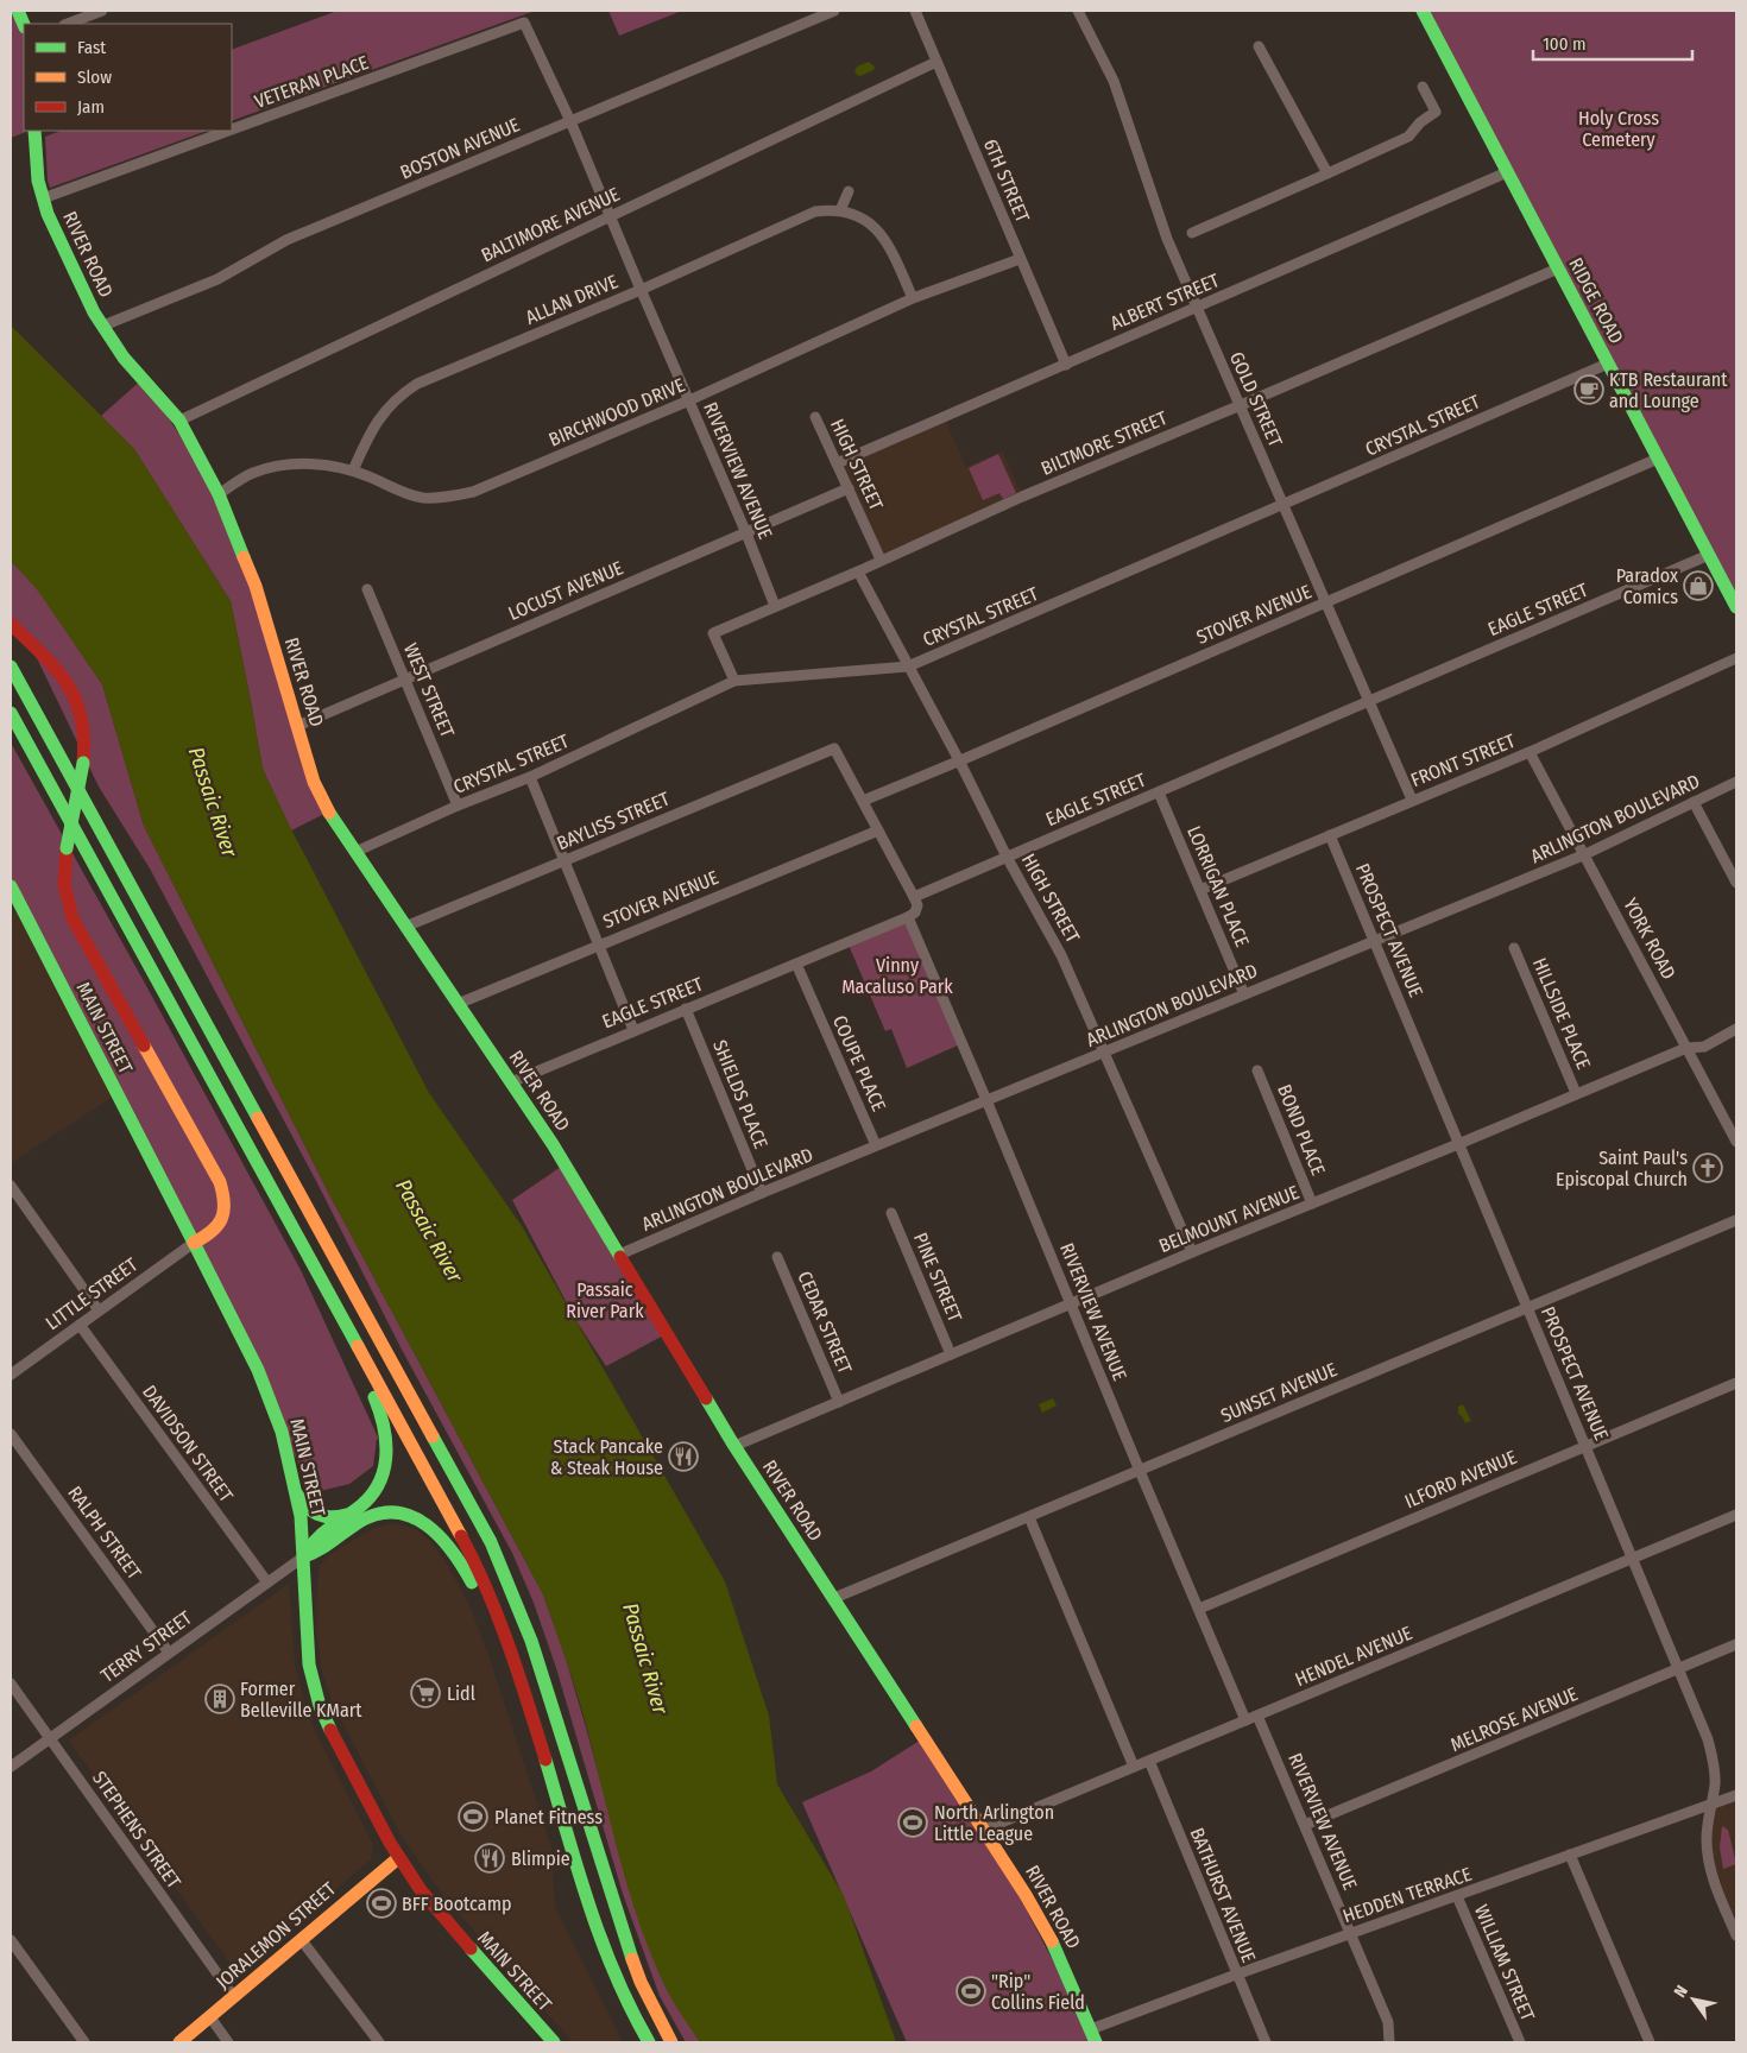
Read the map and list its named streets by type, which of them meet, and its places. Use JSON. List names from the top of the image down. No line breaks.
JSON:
{"streets":{"main road":["RIVER ROAD","RIDGE ROAD","MAIN STREET","JORALEMON STREET"],"street":["VETERAN PLACE","BOSTON AVENUE","6TH STREET","BALTIMORE AVENUE","ALLAN DRIVE","ALBERT STREET","GOLD STREET","BIRCHWOOD DRIVE","CRYSTAL STREET","BILTMORE STREET","HIGH STREET","RIVERVIEW AVENUE","LOCUST AVENUE","EAGLE STREET","STOVER AVENUE","WEST STREET","FRONT STREET","ARLINGTON BOULEVARD","BAYLISS STREET","LORRIGAN PLACE","PROSPECT AVENUE","YORK ROAD","HILLSIDE PLACE","COUPE PLACE","SHIELDS PLACE","BOND PLACE","BELMOUNT AVENUE","PINE STREET","LITTLE STREET","CEDAR STREET","SUNSET AVENUE","DAVIDSON STREET","ILFORD AVENUE","RALPH STREET","TERRY STREET","HENDEL AVENUE","MELROSE AVENUE","STEPHENS STREET","BATHURST AVENUE","HEDDEN TERRACE","WILLIAM STREET"]},"crossings":[["VETERAN PLACE","RIVER ROAD"],["VETERAN PLACE","RIVERVIEW AVENUE"],["BOSTON AVENUE","RIVER ROAD"],["BOSTON AVENUE","RIVERVIEW AVENUE"],["6TH STREET","BALTIMORE AVENUE"],["6TH STREET","ALBERT STREET"],["6TH STREET","BIRCHWOOD DRIVE"],["BALTIMORE AVENUE","RIVER ROAD"],["BALTIMORE AVENUE","RIVERVIEW AVENUE"],["RIVER ROAD","BIRCHWOOD DRIVE"],["RIVER ROAD","CRYSTAL STREET"],["RIVER ROAD","LOCUST AVENUE"],["RIVER ROAD","EAGLE STREET"],["RIVER ROAD","STOVER AVENUE"],["RIVER ROAD","ARLINGTON BOULEVARD"],["RIVER ROAD","BAYLISS STREET"],["RIVER ROAD","BELMOUNT AVENUE"],["RIVER ROAD","SUNSET AVENUE"],["RIVER ROAD","HENDEL AVENUE"],["RIVER ROAD","HEDDEN TERRACE"],["ALLAN DRIVE","BIRCHWOOD DRIVE"],["ALLAN DRIVE","RIVERVIEW AVENUE"],["RIDGE ROAD","ALBERT STREET"],["RIDGE ROAD","CRYSTAL STREET"],["RIDGE ROAD","BILTMORE STREET"],["RIDGE ROAD","EAGLE STREET"],["RIDGE ROAD","STOVER AVENUE"],["ALBERT STREET","GOLD STREET"],["ALBERT STREET","HIGH STREET"],["GOLD STREET","CRYSTAL STREET"],["GOLD STREET","BILTMORE STREET"],["GOLD STREET","EAGLE STREET"],["GOLD STREET","STOVER AVENUE"],["GOLD STREET","FRONT STREET"],["BIRCHWOOD DRIVE","RIVERVIEW AVENUE"],["CRYSTAL STREET","BILTMORE STREET"],["CRYSTAL STREET","HIGH STREET"],["CRYSTAL STREET","WEST STREET"],["BILTMORE STREET","HIGH STREET"],["BILTMORE STREET","RIVERVIEW AVENUE"],["HIGH STREET","LOCUST AVENUE"],["HIGH STREET","EAGLE STREET"],["HIGH STREET","STOVER AVENUE"],["HIGH STREET","ARLINGTON BOULEVARD"],["HIGH STREET","BELMOUNT AVENUE"],["RIVERVIEW AVENUE","LOCUST AVENUE"],["RIVERVIEW AVENUE","EAGLE STREET"],["RIVERVIEW AVENUE","ARLINGTON BOULEVARD"],["RIVERVIEW AVENUE","BELMOUNT AVENUE"],["RIVERVIEW AVENUE","SUNSET AVENUE"],["RIVERVIEW AVENUE","ILFORD AVENUE"],["RIVERVIEW AVENUE","HENDEL AVENUE"],["RIVERVIEW AVENUE","MELROSE AVENUE"],["RIVERVIEW AVENUE","HEDDEN TERRACE"],["LOCUST AVENUE","WEST STREET"],["EAGLE STREET","LORRIGAN PLACE"],["EAGLE STREET","COUPE PLACE"],["EAGLE STREET","SHIELDS PLACE"],["STOVER AVENUE","BAYLISS STREET"],["FRONT STREET","LORRIGAN PLACE"],["FRONT STREET","PROSPECT AVENUE"],["FRONT STREET","YORK ROAD"],["ARLINGTON BOULEVARD","LORRIGAN PLACE"],["ARLINGTON BOULEVARD","PROSPECT AVENUE"],["ARLINGTON BOULEVARD","YORK ROAD"],["ARLINGTON BOULEVARD","COUPE PLACE"],["ARLINGTON BOULEVARD","SHIELDS PLACE"],["PROSPECT AVENUE","BELMOUNT AVENUE"],["PROSPECT AVENUE","SUNSET AVENUE"],["PROSPECT AVENUE","ILFORD AVENUE"],["PROSPECT AVENUE","HENDEL AVENUE"],["PROSPECT AVENUE","MELROSE AVENUE"],["PROSPECT AVENUE","HEDDEN TERRACE"],["YORK ROAD","BELMOUNT AVENUE"],["HILLSIDE PLACE","BELMOUNT AVENUE"],["MAIN STREET","LITTLE STREET"],["MAIN STREET","TERRY STREET"],["MAIN STREET","JORALEMON STREET"],["BOND PLACE","BELMOUNT AVENUE"],["BELMOUNT AVENUE","PINE STREET"],["BELMOUNT AVENUE","CEDAR STREET"],["LITTLE STREET","DAVIDSON STREET"],["DAVIDSON STREET","TERRY STREET"],["RALPH STREET","TERRY STREET"],["TERRY STREET","STEPHENS STREET"],["HENDEL AVENUE","BATHURST AVENUE"],["STEPHENS STREET","JORALEMON STREET"],["BATHURST AVENUE","HEDDEN TERRACE"],["HEDDEN TERRACE","WILLIAM STREET"]],"water":["Passaic River"],"parks":["Holy Cross Cemetery","Vinny Macaluso Park","Passaic River Park"],"places":{"cafe":["KTB Restaurant and Lounge"],"shop":["Paradox Comics"],"church":["Saint Paul's Episcopal Church"],"restaurant":["Stack Pancake & Steak House","Blimpie"],"supermarket":["Lidl"],"building":["Former Belleville KMart"],"sports":["Planet Fitness","North Arlington Little League","BFF Bootcamp","\"Rip\" Collins Field"]},"legend":["Fast","Slow","Jam"],"scale_bar":"100 m","north":"top left"}
